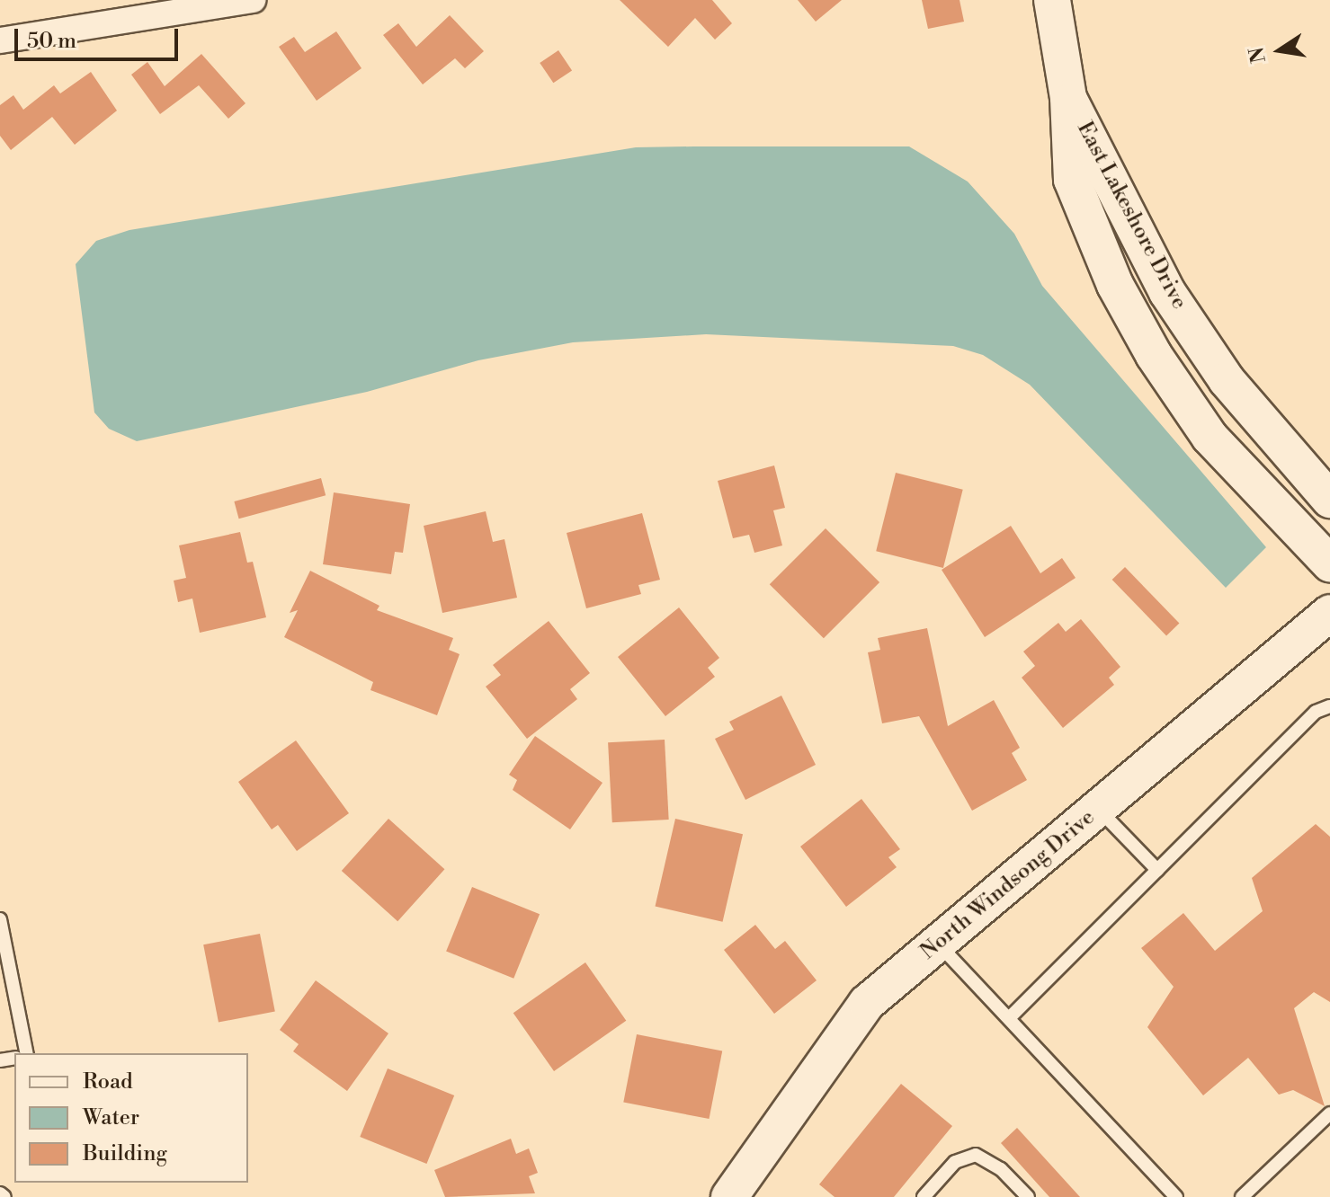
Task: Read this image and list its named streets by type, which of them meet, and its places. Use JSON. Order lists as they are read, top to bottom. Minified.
{"streets":{"main road":["East Lakeshore Drive","North Windsong Drive"]},"legend":["Road","Water","Building"],"scale_bar":"50 m","north":"left"}
